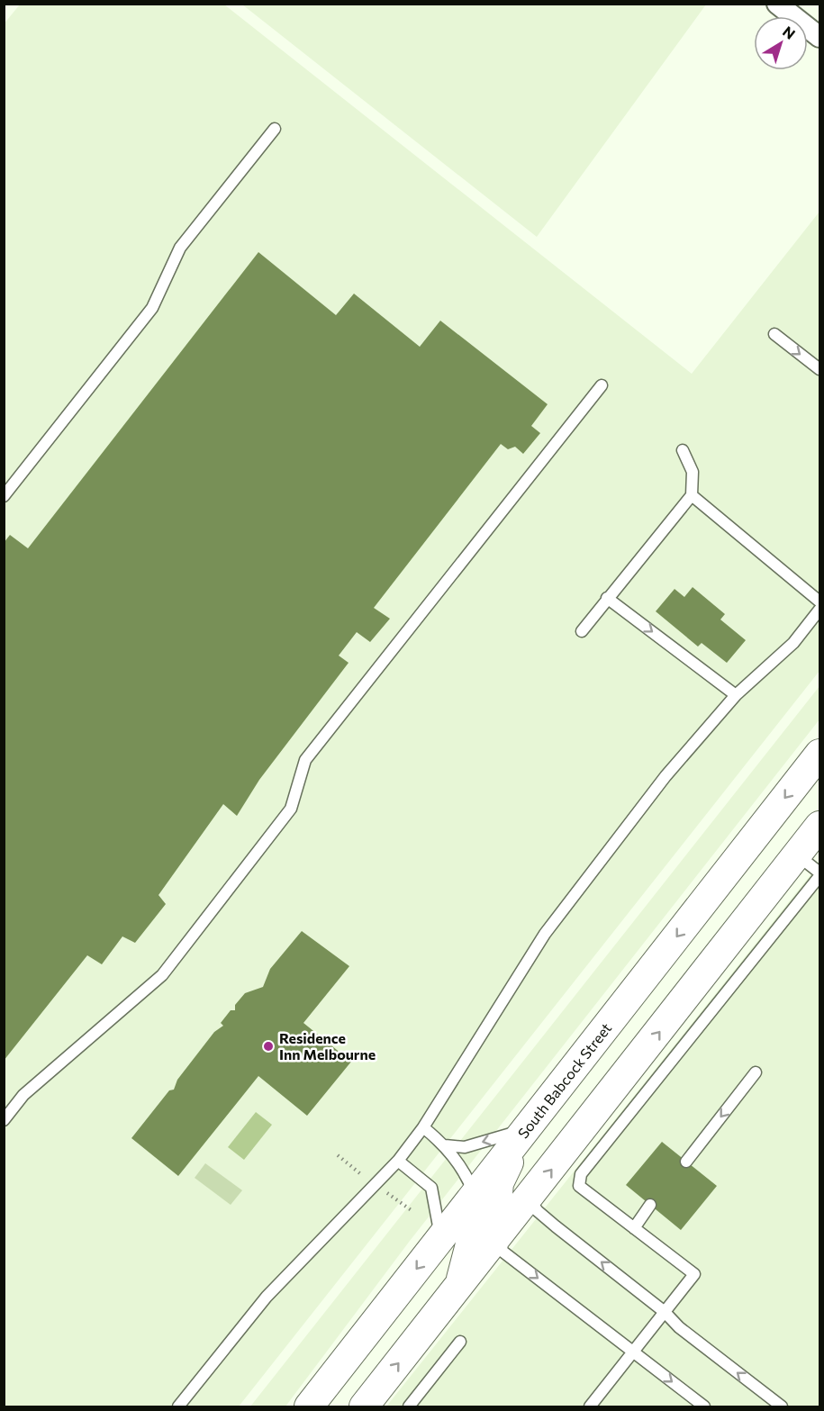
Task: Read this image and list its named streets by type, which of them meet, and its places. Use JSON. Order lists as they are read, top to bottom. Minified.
{"streets":{"main road":["South Babcock Street"]},"places":["Residence Inn Melbourne"],"north":"top right"}
